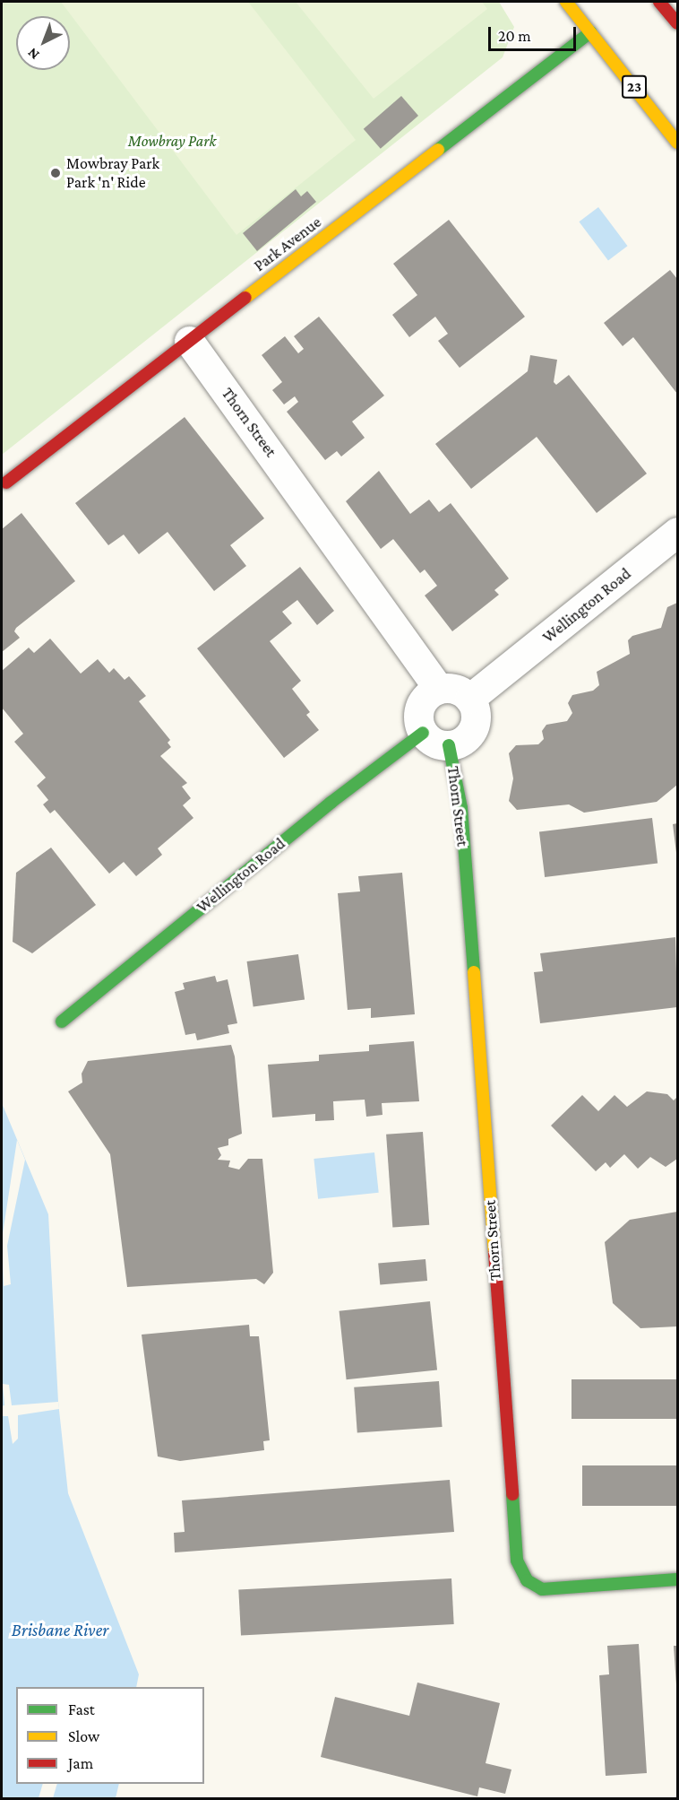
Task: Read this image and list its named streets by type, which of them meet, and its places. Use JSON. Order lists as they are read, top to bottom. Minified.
{"streets":{"street":["23","Park Avenue","Thorn Street","Wellington Road"]},"crossings":[["23","Park Avenue"],["Park Avenue","Thorn Street"],["Thorn Street","Wellington Road"]],"water":["Brisbane River"],"parks":["Mowbray Park"],"places":["Mowbray Park Park 'n' Ride"],"legend":["Fast","Slow","Jam"],"scale_bar":"20 m","north":"bottom left"}
